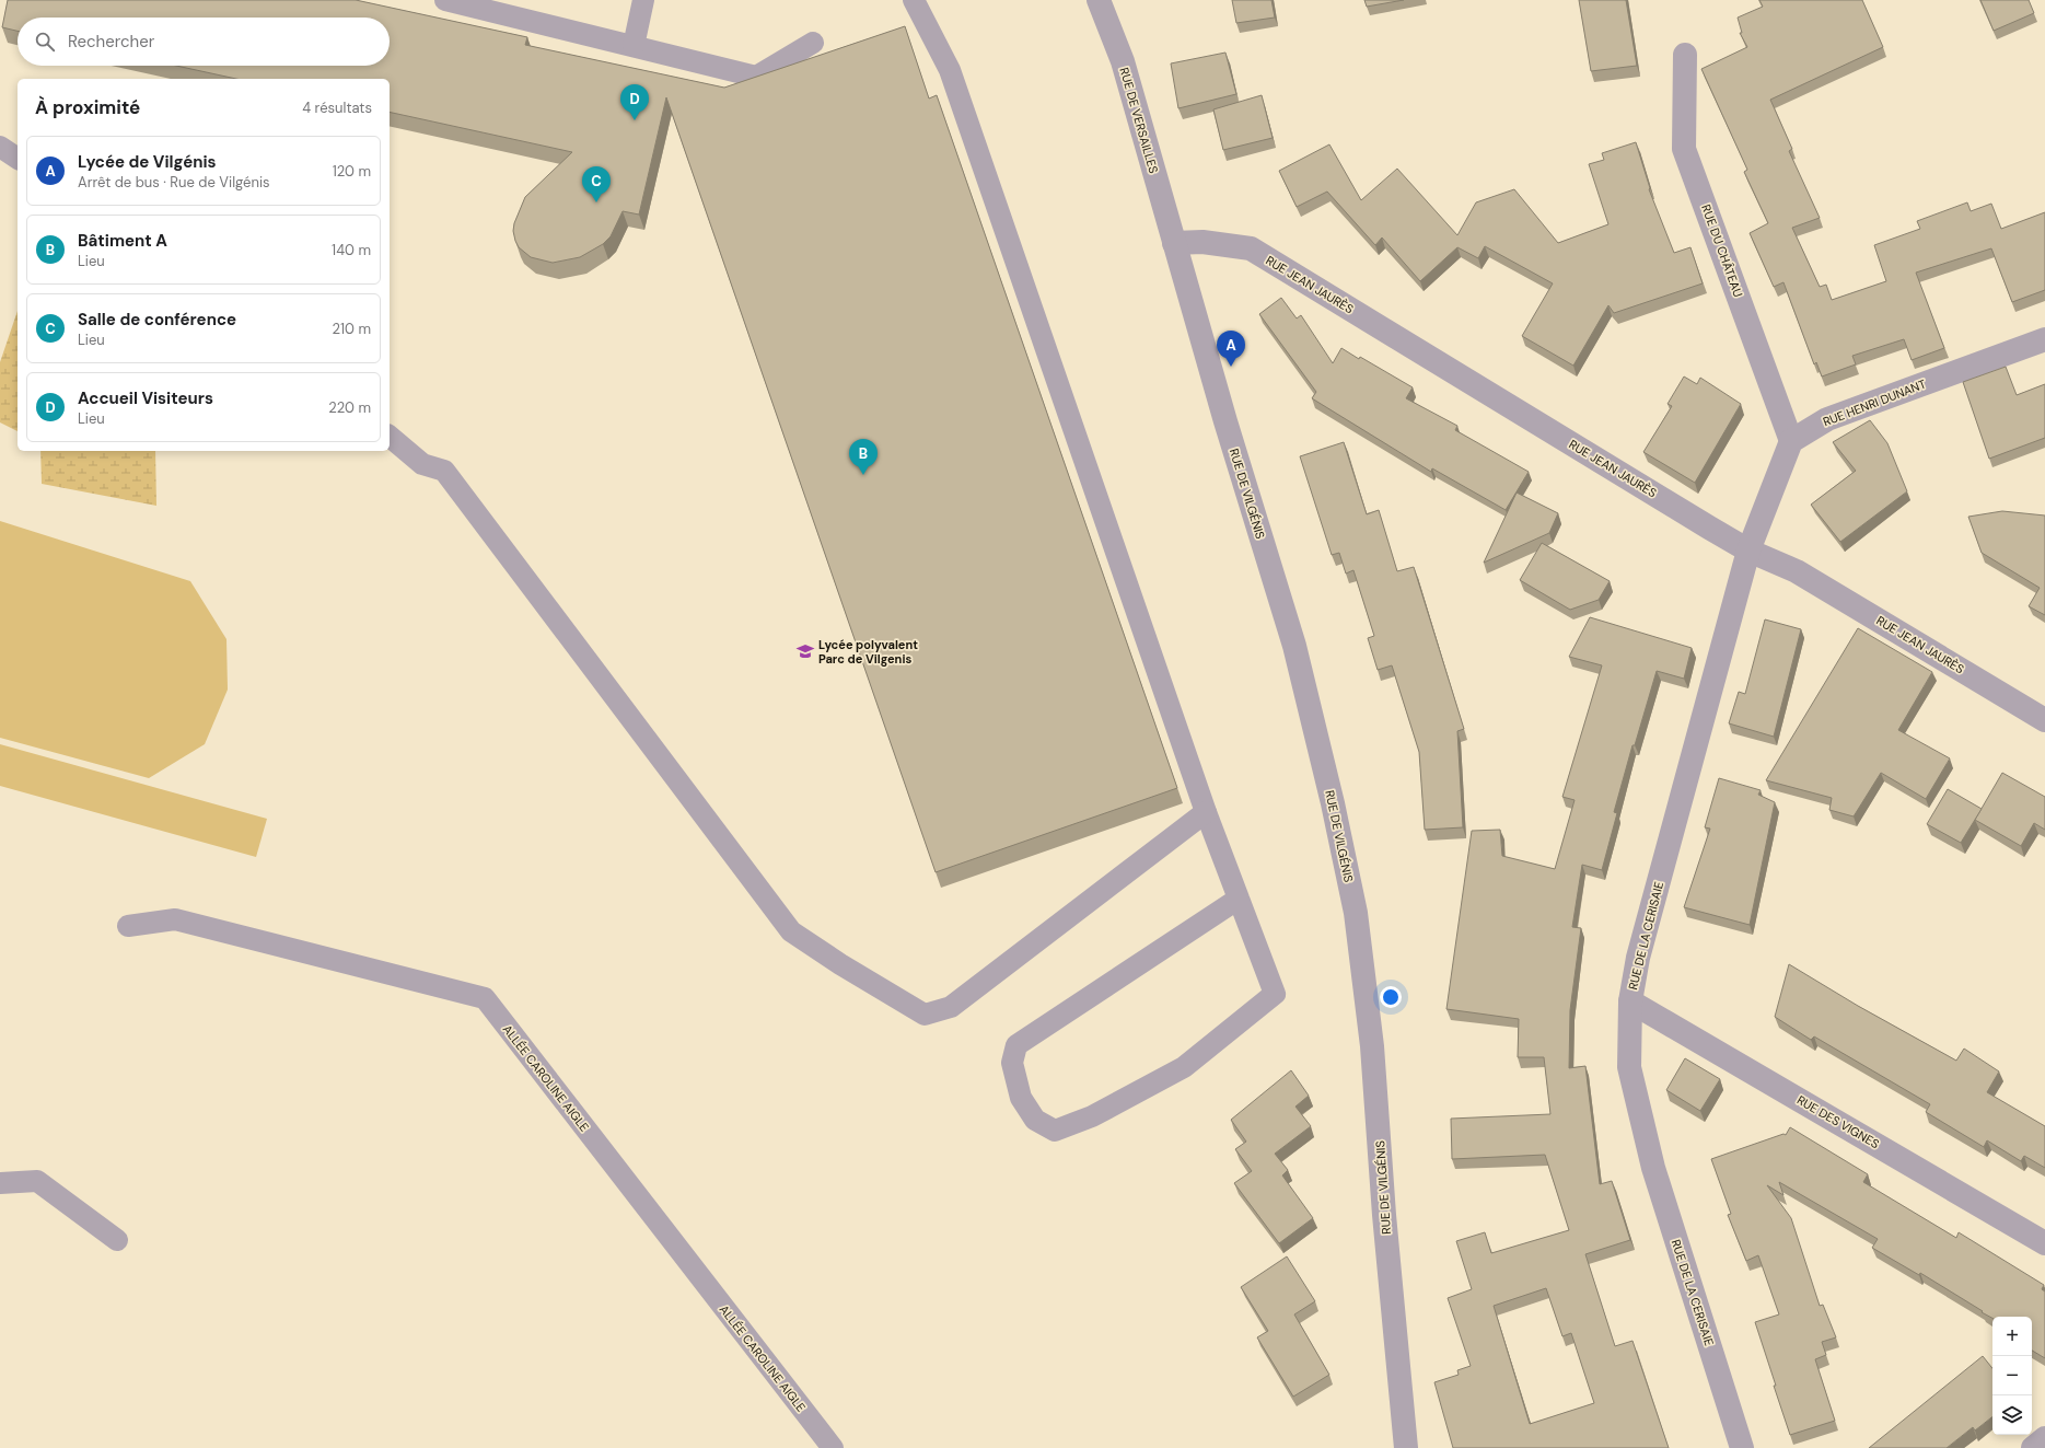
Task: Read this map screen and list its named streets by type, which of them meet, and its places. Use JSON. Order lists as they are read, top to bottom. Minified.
{"streets":{"street":["RUE DE VERSAILLES","RUE DU CHÂTEAU","RUE JEAN JAURÈS","RUE HENRI DUNANT","RUE DE VILGÉNIS","RUE DE LA CERISAIE","RUE DES VIGNES"],"lane":["ALLÉE CAROLINE AIGLE"]},"crossings":[["RUE DE VERSAILLES","RUE JEAN JAURÈS"],["RUE DE VERSAILLES","RUE DE VILGÉNIS"],["RUE DU CHÂTEAU","RUE HENRI DUNANT"],["RUE JEAN JAURÈS","RUE DE VILGÉNIS"],["RUE JEAN JAURÈS","RUE DE LA CERISAIE"],["RUE DE LA CERISAIE","RUE DES VIGNES"]],"places":{"school or university":["Lycée polyvalent Parc de Vilgenis"]},"page":{"search":"Rechercher","heading":["À proximité","4 résultats"],"pins":["D","C","A","B"],"list":[{"mark":"A","name":"Lycée de Vilgénis","note":"Arrêt de bus · Rue de Vilgénis","value":"120 m"},{"mark":"B","name":"Bâtiment A","note":"Lieu","value":"140 m"},{"mark":"C","name":"Salle de conférence","note":"Lieu","value":"210 m"},{"mark":"D","name":"Accueil Visiteurs","note":"Lieu","value":"220 m"}],"map_buttons":["+","−"]}}
